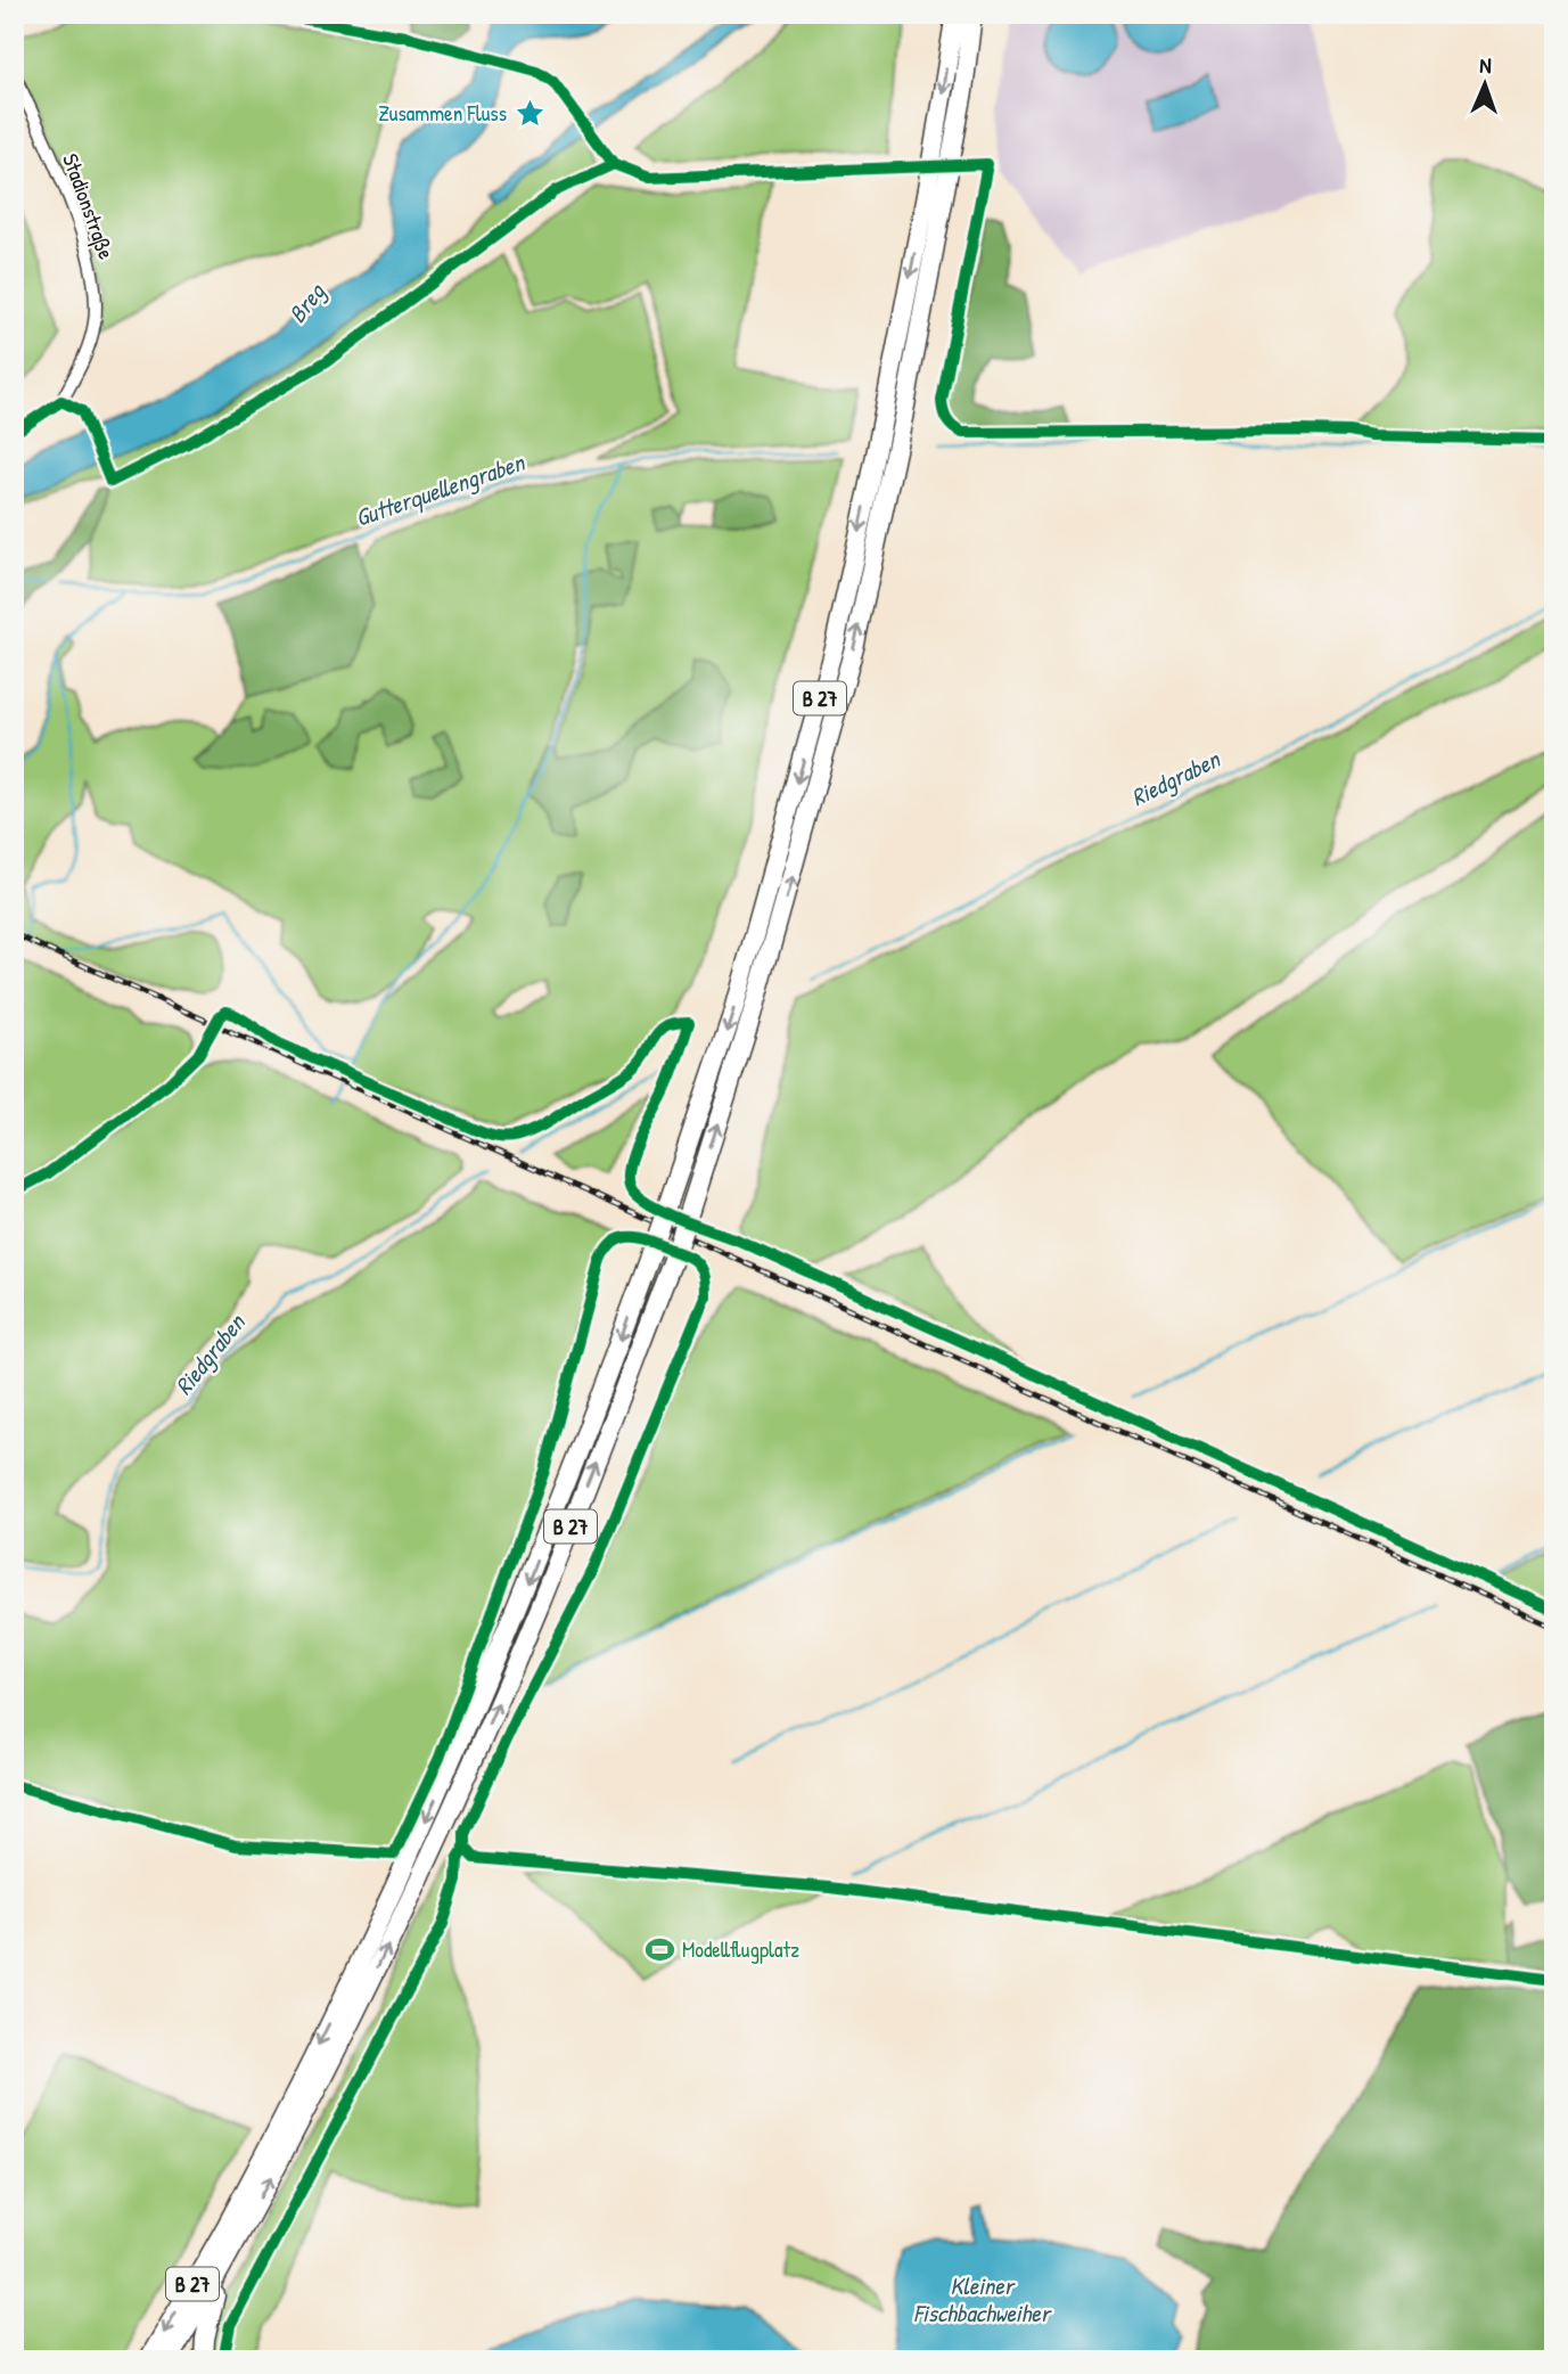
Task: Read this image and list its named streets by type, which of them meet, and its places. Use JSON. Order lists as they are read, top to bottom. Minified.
{"streets":{"highway":["B 27"],"street":["Stadionstraße"]},"water":["Breg","Gutterquellengraben","Riedgraben","Kleiner Fischbachweiher"],"places":{"place":["Zusammen Fluss"],"sports":["Modellflugplatz"]},"north":"top"}
